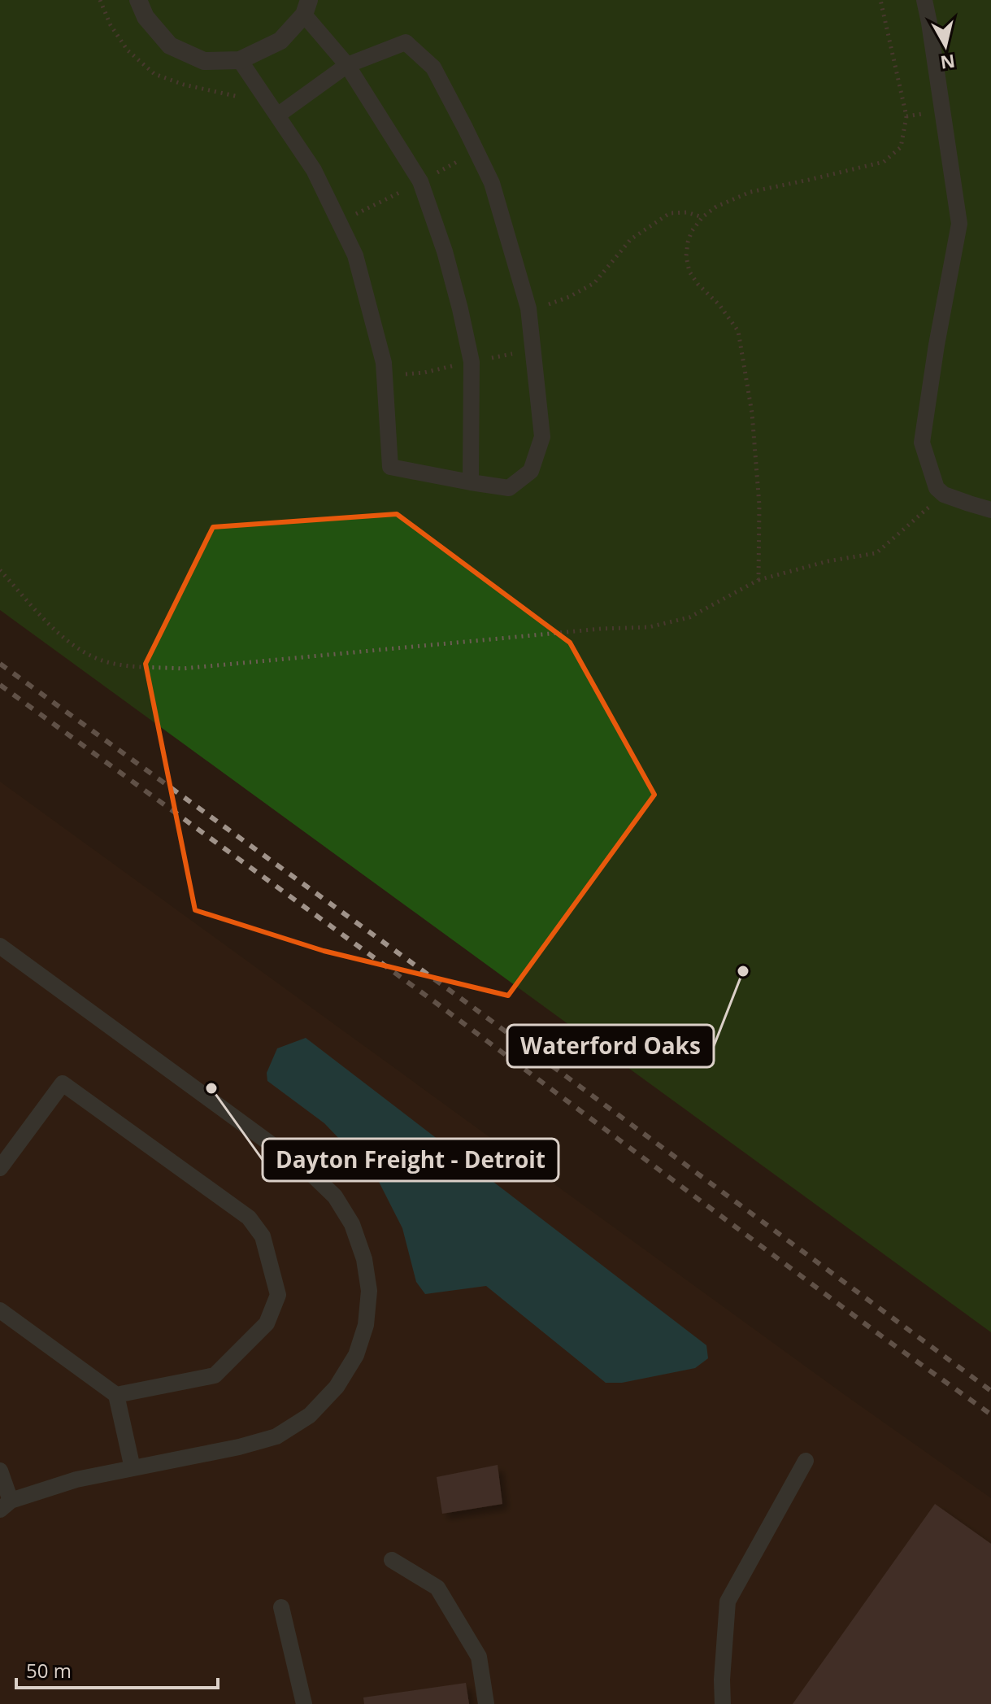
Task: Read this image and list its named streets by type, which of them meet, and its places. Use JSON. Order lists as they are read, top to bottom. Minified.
{"places":["Waterford Oaks","Dayton Freight - Detroit"],"scale_bar":"50 m","north":"bottom"}
